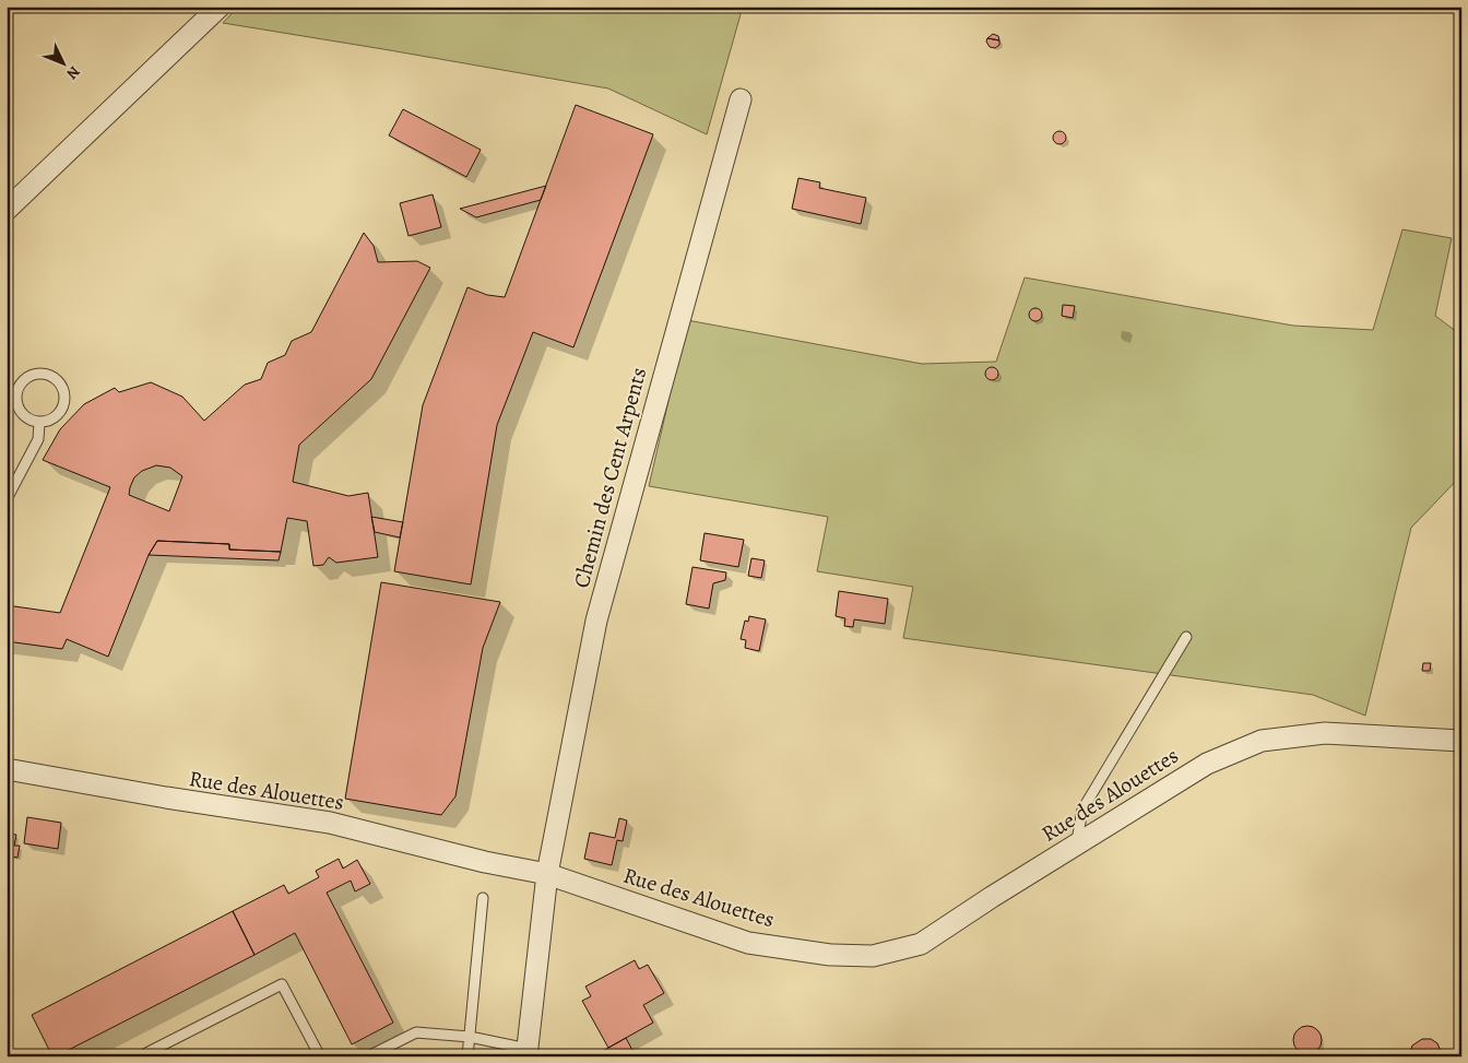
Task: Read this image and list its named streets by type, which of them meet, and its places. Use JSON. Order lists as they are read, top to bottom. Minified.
{"streets":{"street":["Chemin des Cent Arpents","Rue des Alouettes"]},"crossings":[["Chemin des Cent Arpents","Rue des Alouettes"]],"north":"bottom right"}
